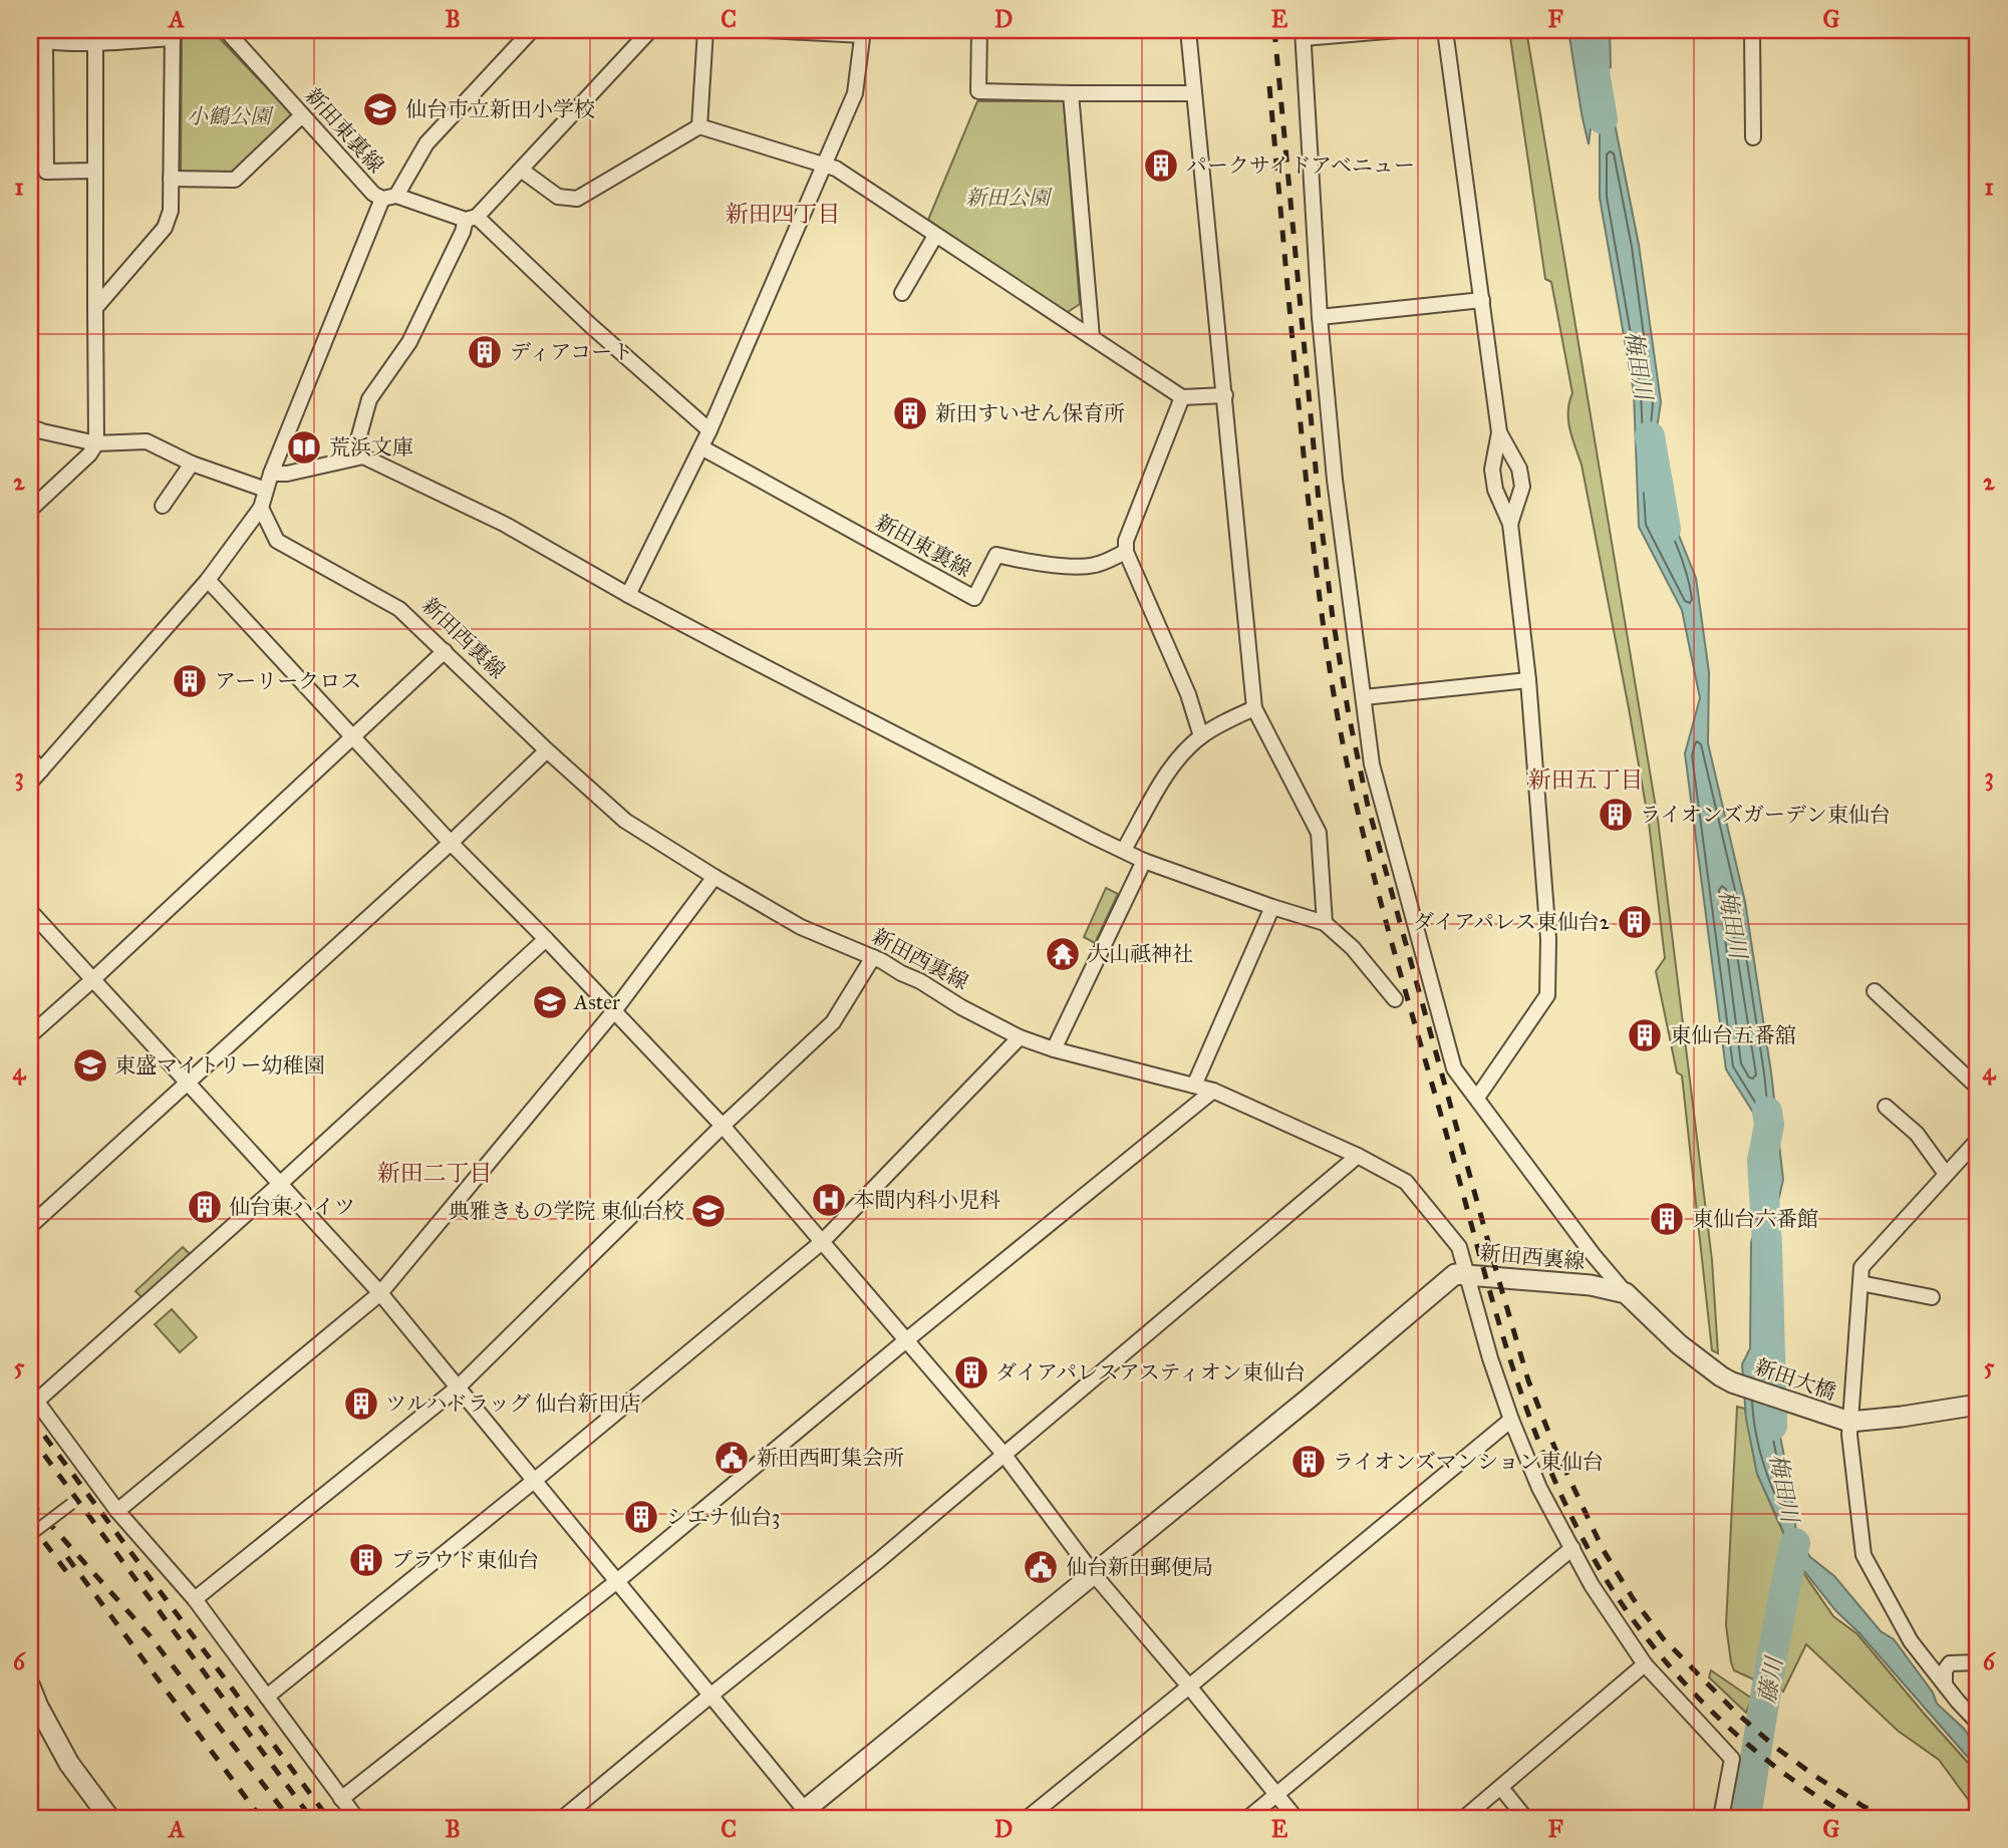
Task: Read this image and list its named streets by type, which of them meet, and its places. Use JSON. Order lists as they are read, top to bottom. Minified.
{"streets":{"street":["新田東裏線","新田西裏線","新田大橋"]},"crossings":[["新田西裏線","新田大橋"]],"districts":["新田四丁目","新田五丁目","新田二丁目"],"water":["梅田川","藤川"],"parks":["小鶴公園","新田公園"],"places":{"school or university":["仙台市立新田小学校","Aster","東盛マイトリー幼稚園","典雅きもの学院 東仙台校"],"building":["パークサイドアベニュー","ディアコート","新田すいせん保育所","アーリークロス","ライオンズガーデン東仙台","ダイアパレス東仙台2","東仙台五番舘","仙台東ハイツ","東仙台六番館","ダイアパレスアスティオン東仙台","ツルハドラッグ 仙台新田店","ライオンズマンション東仙台","シエナ仙台3","プラウド東仙台"],"library":["荒浜文庫"],"temple":["大山祗神社"],"hospital":["本間内科小児科"],"public building":["新田西町集会所","仙台新田郵便局"]},"grid":{"columns":["A","B","C","D","E","F","G"],"rows":["1","2","3","4","5","6"]}}
